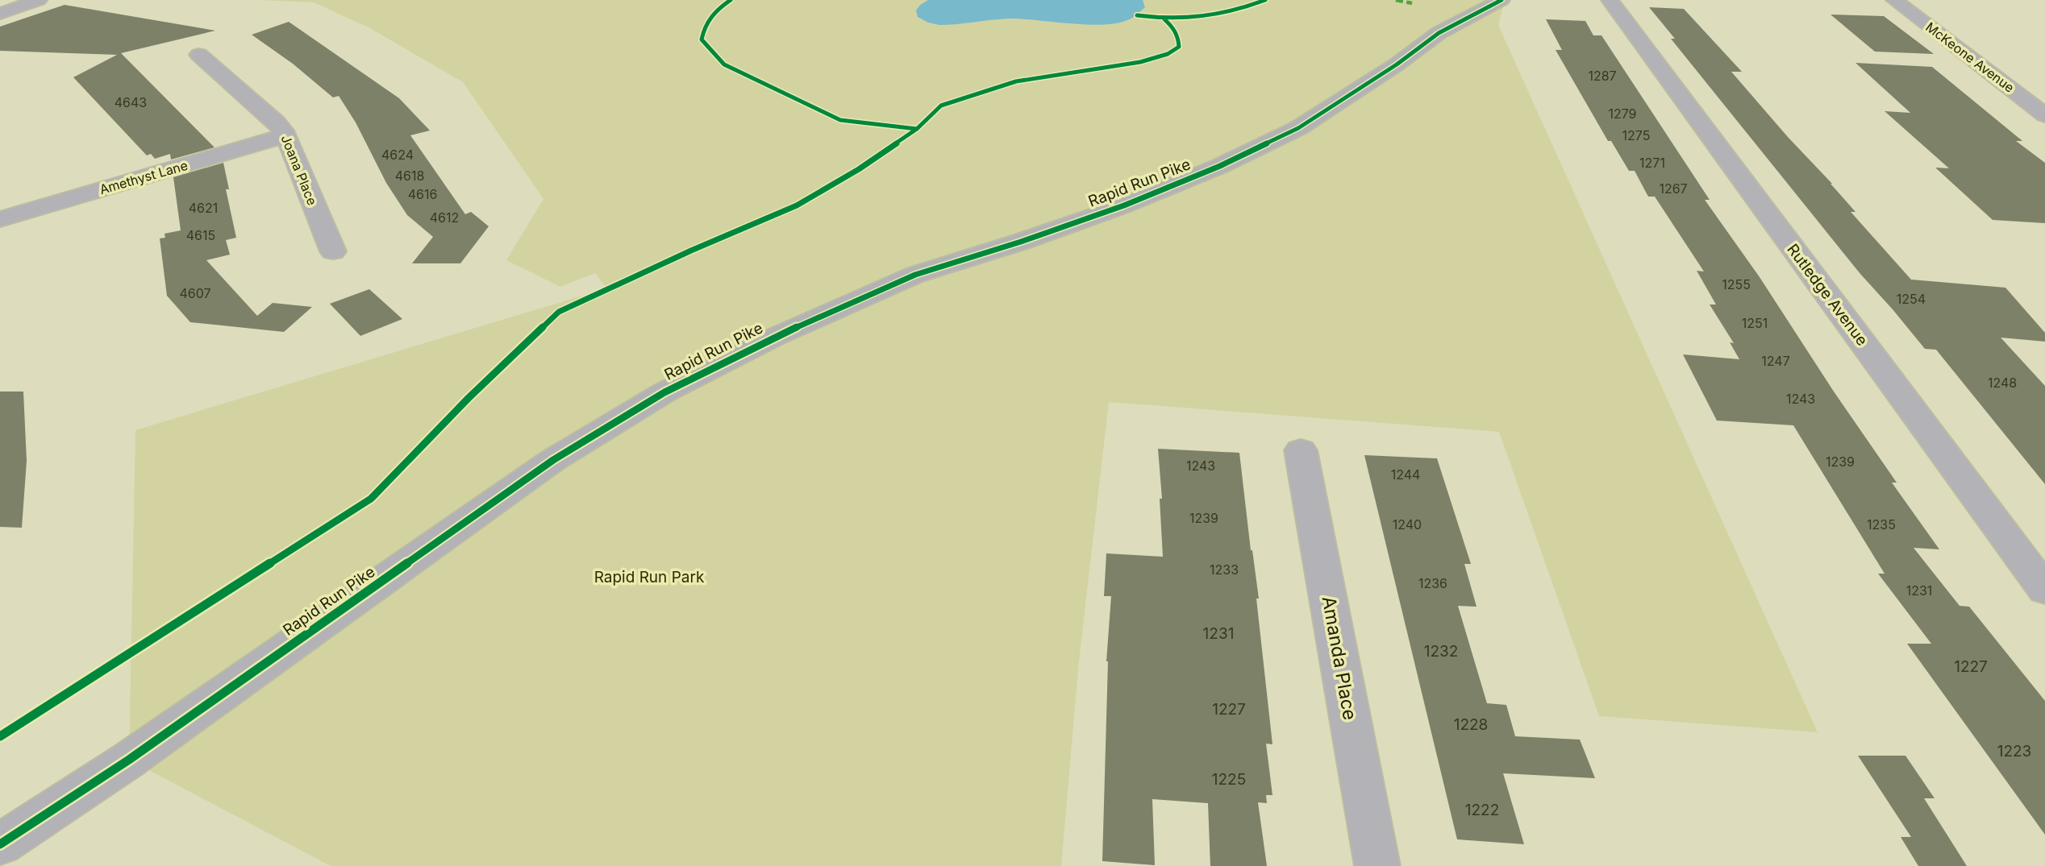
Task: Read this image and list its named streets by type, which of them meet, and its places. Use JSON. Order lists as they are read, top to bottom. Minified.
{"streets":{"street":["McKeone Avenue","Joana Place","Amethyst Lane","Rapid Run Pike","Rutledge Avenue","Amanda Place"]},"crossings":[["Joana Place","Amethyst Lane"]],"parks":["Rapid Run Park"],"house_numbers":["1287","4643","1279","1275","4624","1271","4618","1267","4616","4621","4612","4615","1255","4607","1254","1251","1247","1248","1243","1239","1243","1244","1239","1240","1235","1233","1236","1231","1231","1232","1227","1227","1228","1223","1225","1222"]}
